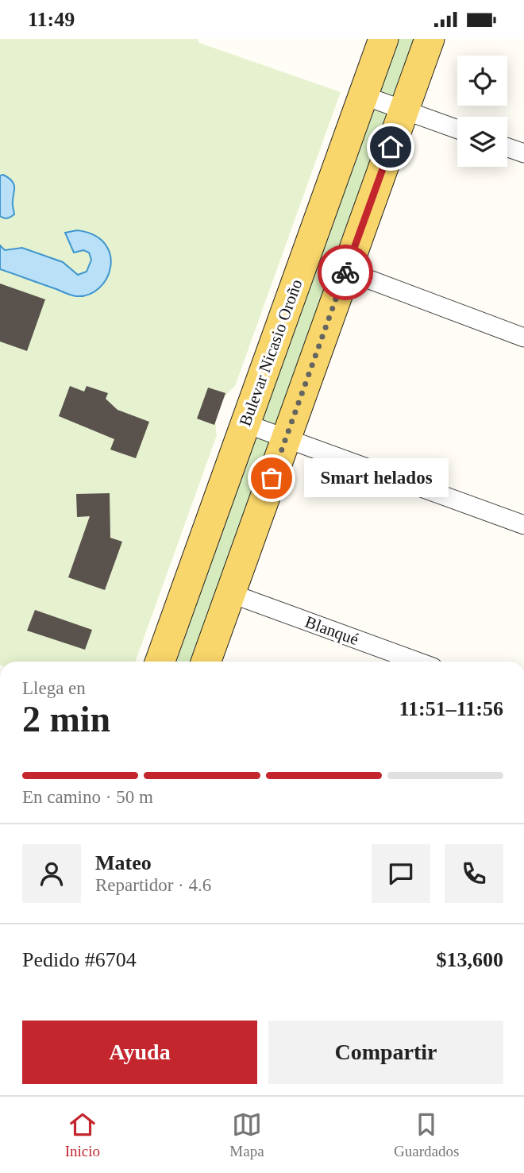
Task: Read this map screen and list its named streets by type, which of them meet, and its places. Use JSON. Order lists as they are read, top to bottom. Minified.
{"streets":{"main road":["Bulevar Nicasio Oroño"],"street":["Blanqué"]},"places":["Smart helados"],"page":{"status":"11:49","bubble":"Smart helados","heading":["2 min","Llega en","11:51–11:56"],"panel":["Mateo","Repartidor · 4.6","Pedido #6704","$13,600"],"bar":"En camino · 50 m","buttons":["Ayuda","Compartir"],"tabs":["Inicio","Mapa","Guardados"]}}
